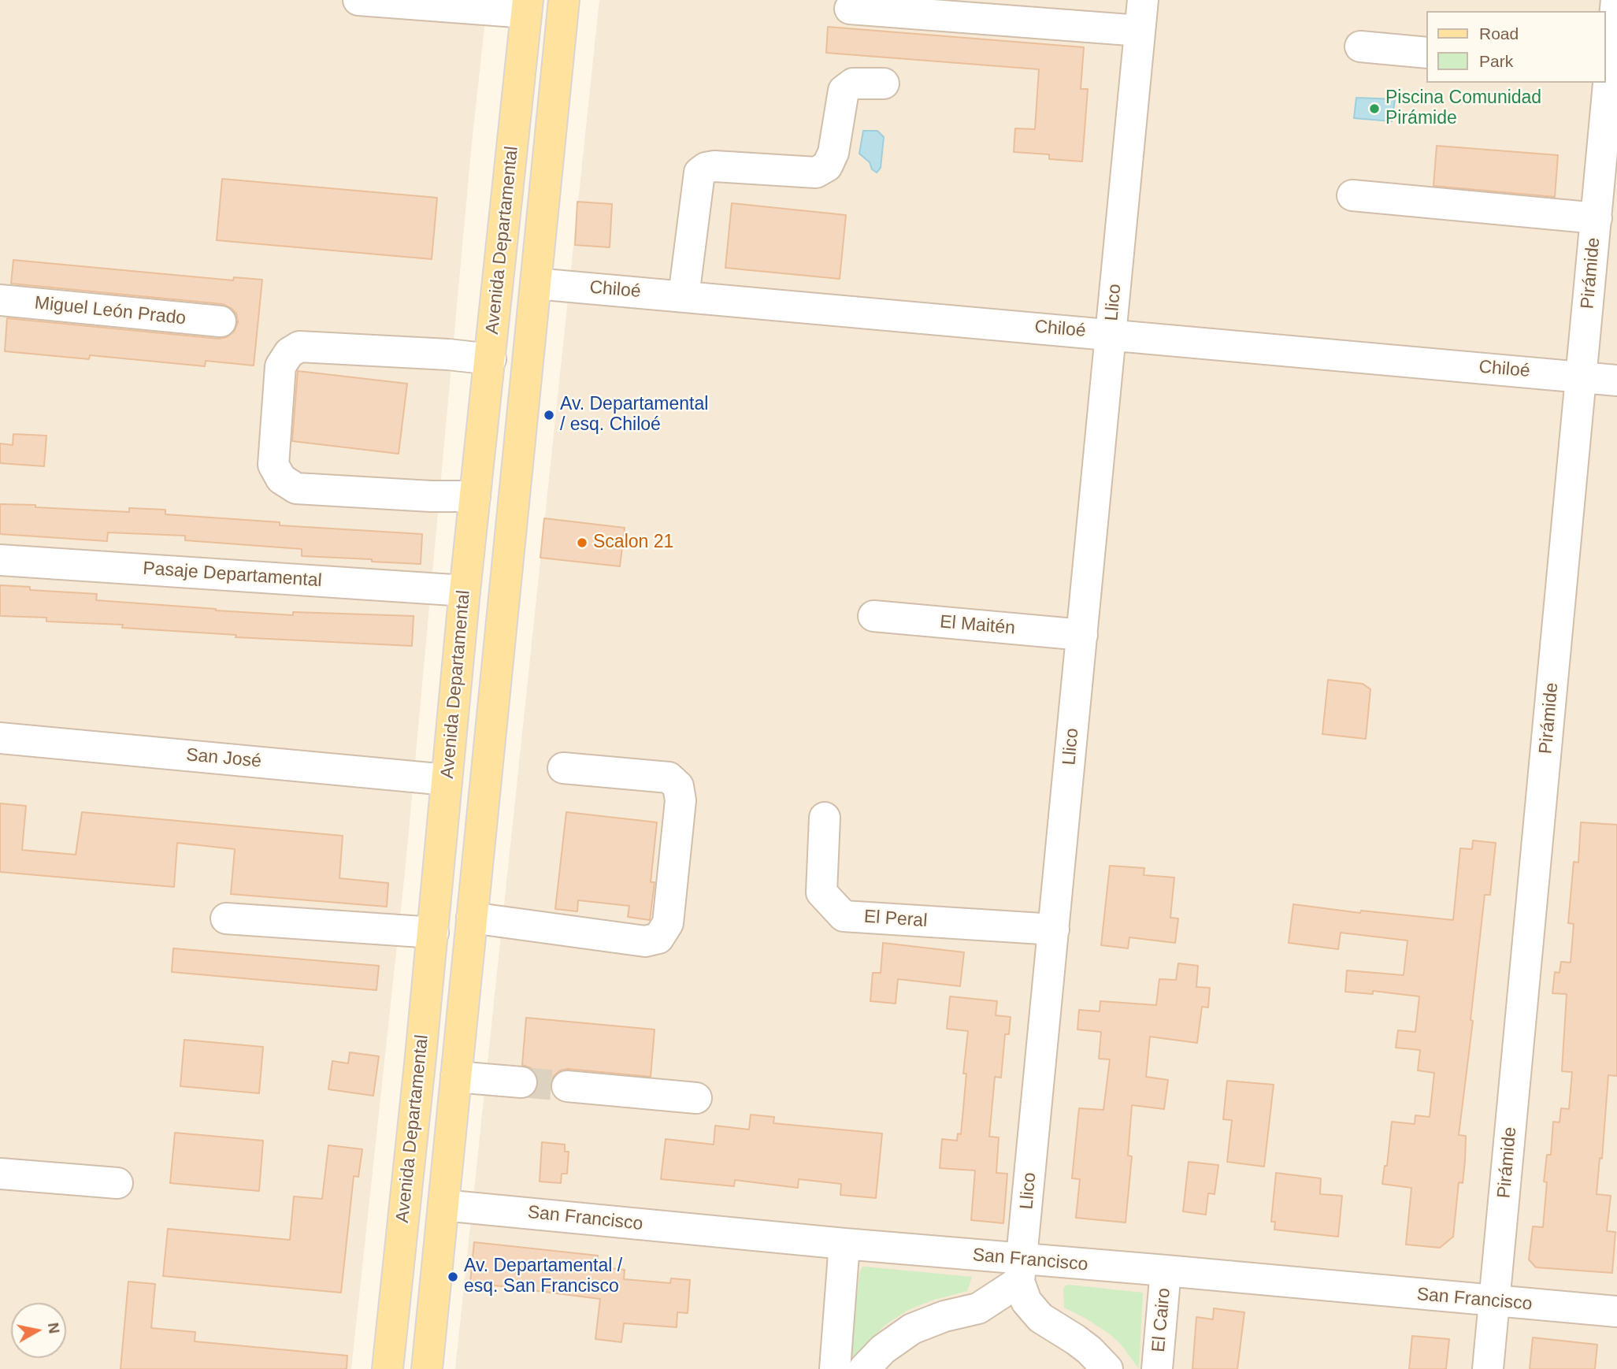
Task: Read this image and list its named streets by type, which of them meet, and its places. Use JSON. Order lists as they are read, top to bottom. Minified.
{"streets":{"main road":["Avenida Departamental"],"street":["Pirámide","Chiloé","Llico","Miguel León Prado","Pasaje Departamental","El Maitén","San José","El Peral","San Francisco","El Cairo"]},"crossings":[["Avenida Departamental","Chiloé"],["Avenida Departamental","Pasaje Departamental"],["Avenida Departamental","San José"],["Avenida Departamental","San Francisco"],["Pirámide","Chiloé"],["Pirámide","San Francisco"],["Chiloé","Llico"],["Llico","El Maitén"],["Llico","El Peral"],["Llico","San Francisco"],["San Francisco","El Cairo"]],"places":["Piscina Comunidad Pirámide","Av. Departamental / esq. Chiloé","Scalon 21","Av. Departamental / esq. San Francisco"],"legend":["Road","Park"],"north":"right"}
